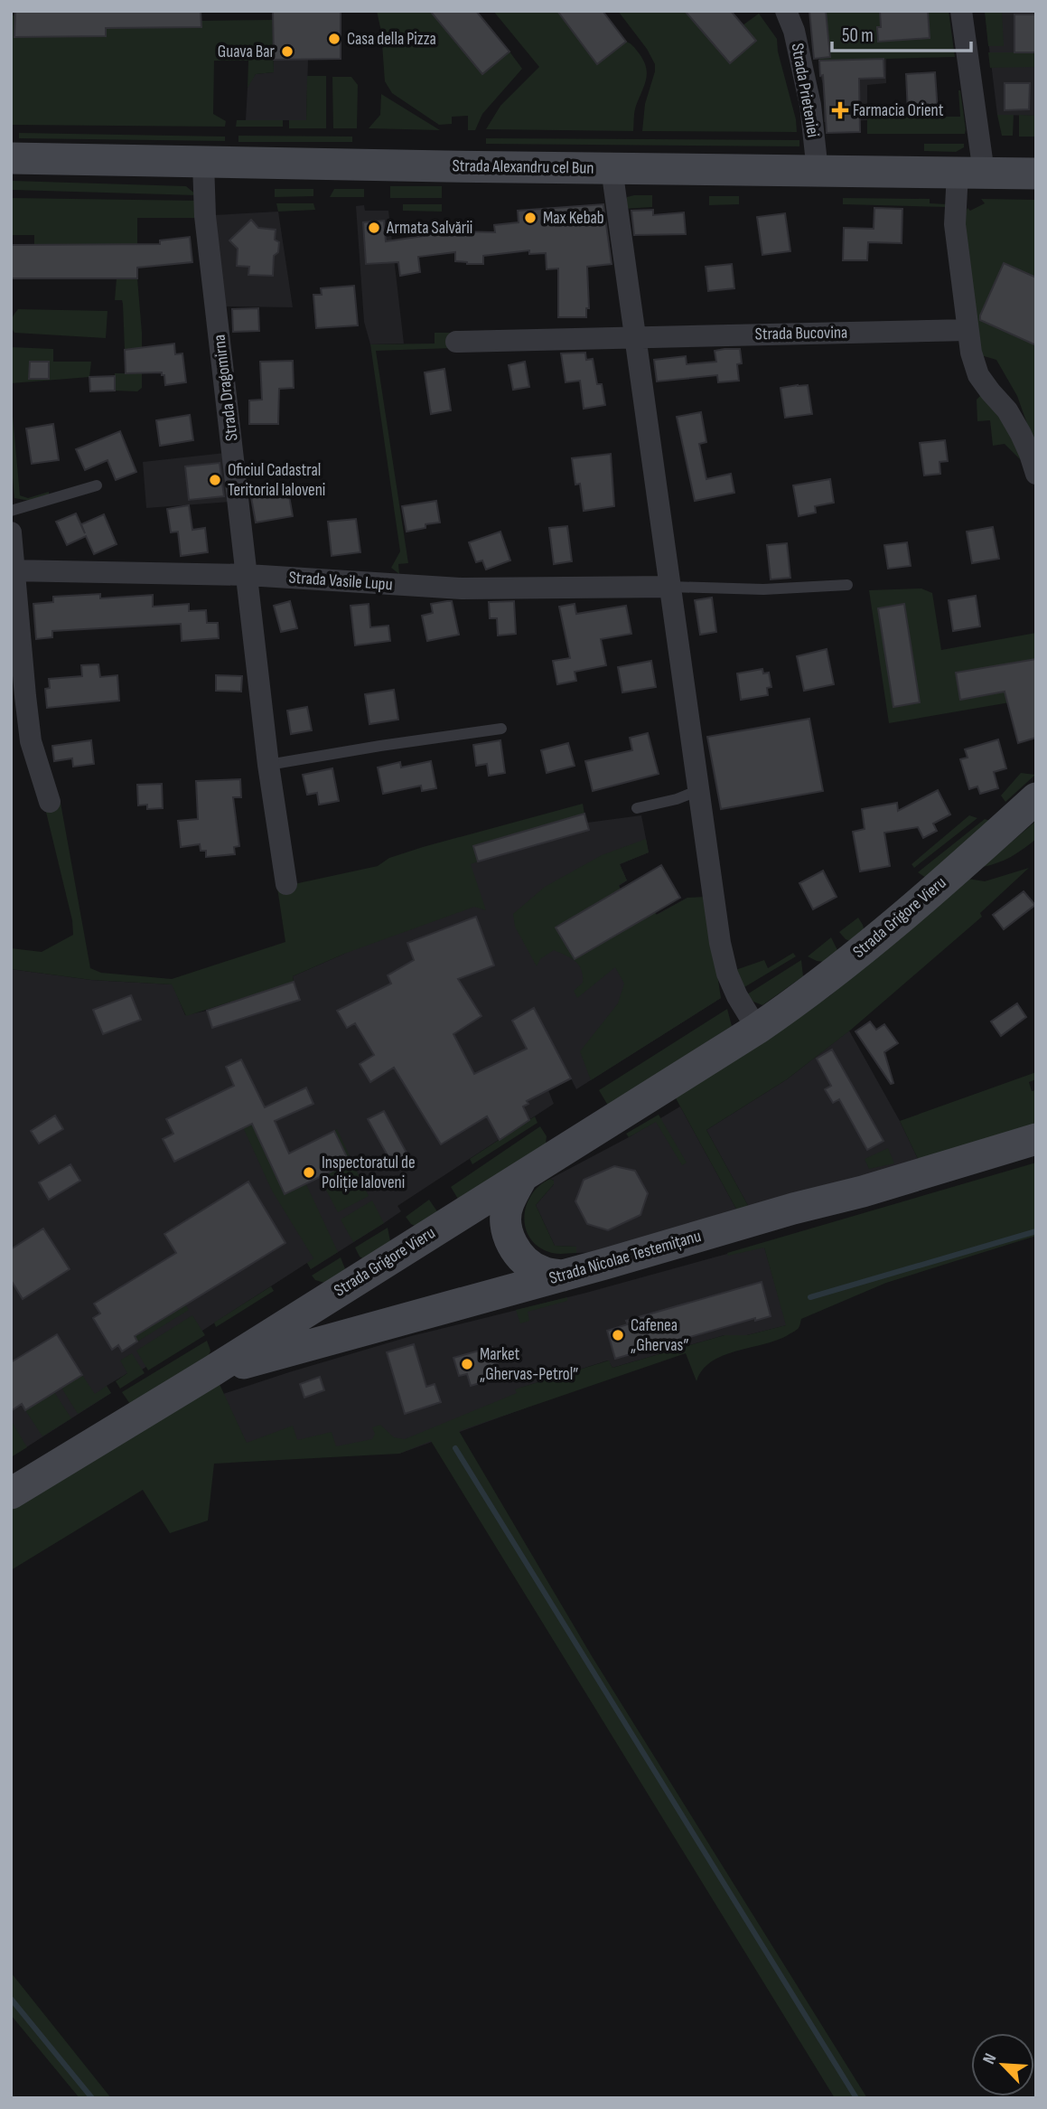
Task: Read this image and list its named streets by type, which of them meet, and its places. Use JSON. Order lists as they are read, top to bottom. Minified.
{"streets":{"main road":["Strada Alexandru cel Bun","Strada Grigore Vieru","Strada Nicolae Testemițanu"],"street":["Strada Prieteniei","Strada Bucovina","Strada Dragomirna","Strada Vasile Lupu"]},"crossings":[["Strada Prieteniei","Strada Alexandru cel Bun"],["Strada Alexandru cel Bun","Strada Dragomirna"],["Strada Dragomirna","Strada Vasile Lupu"],["Strada Grigore Vieru","Strada Nicolae Testemițanu"]],"places":{"other":["Casa della Pizza","Guava Bar","Max Kebab","Armata Salvării","Oficiul Cadastral Teritorial Ialoveni","Inspectoratul de Poliție Ialoveni","Cafenea „Ghervas”","Market „Ghervas-Petrol”"],"health":["Farmacia Orient"]},"scale_bar":"50 m","north":"top left"}
